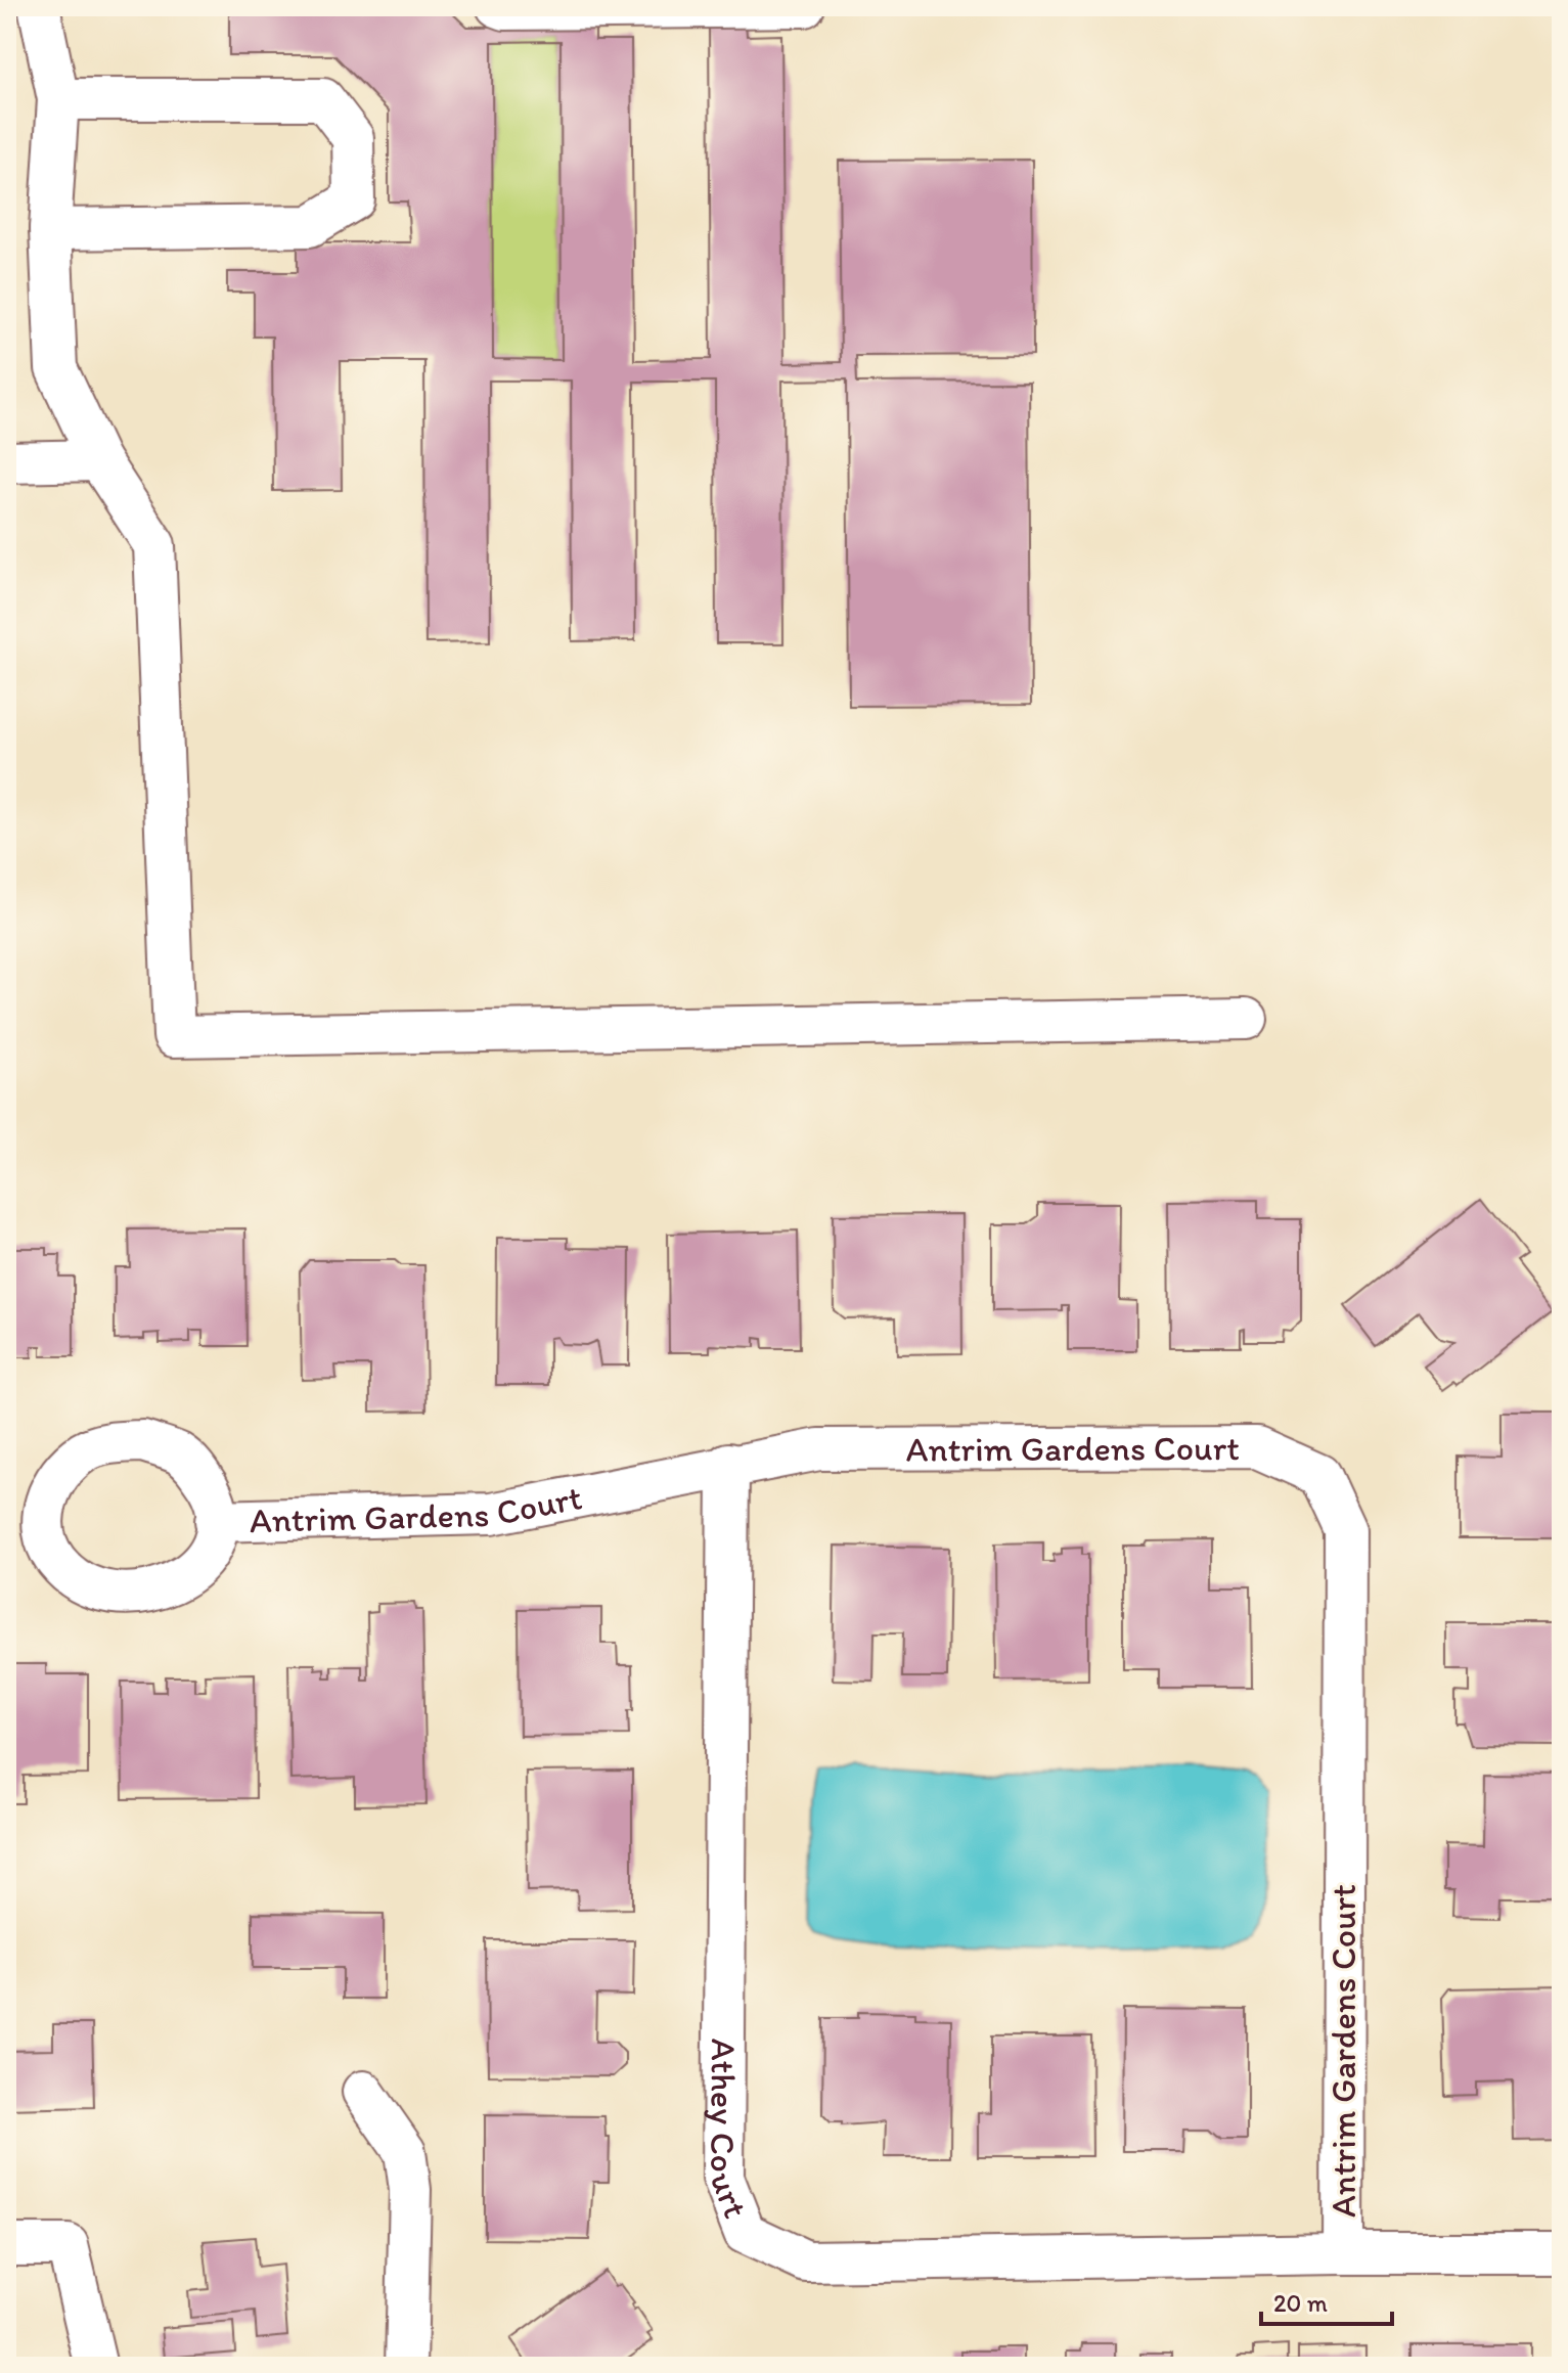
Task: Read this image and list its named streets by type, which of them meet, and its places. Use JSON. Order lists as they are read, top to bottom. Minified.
{"streets":{"street":["Antrim Gardens Court","Athey Court"]},"crossings":[["Antrim Gardens Court","Athey Court"]],"scale_bar":"20 m"}
